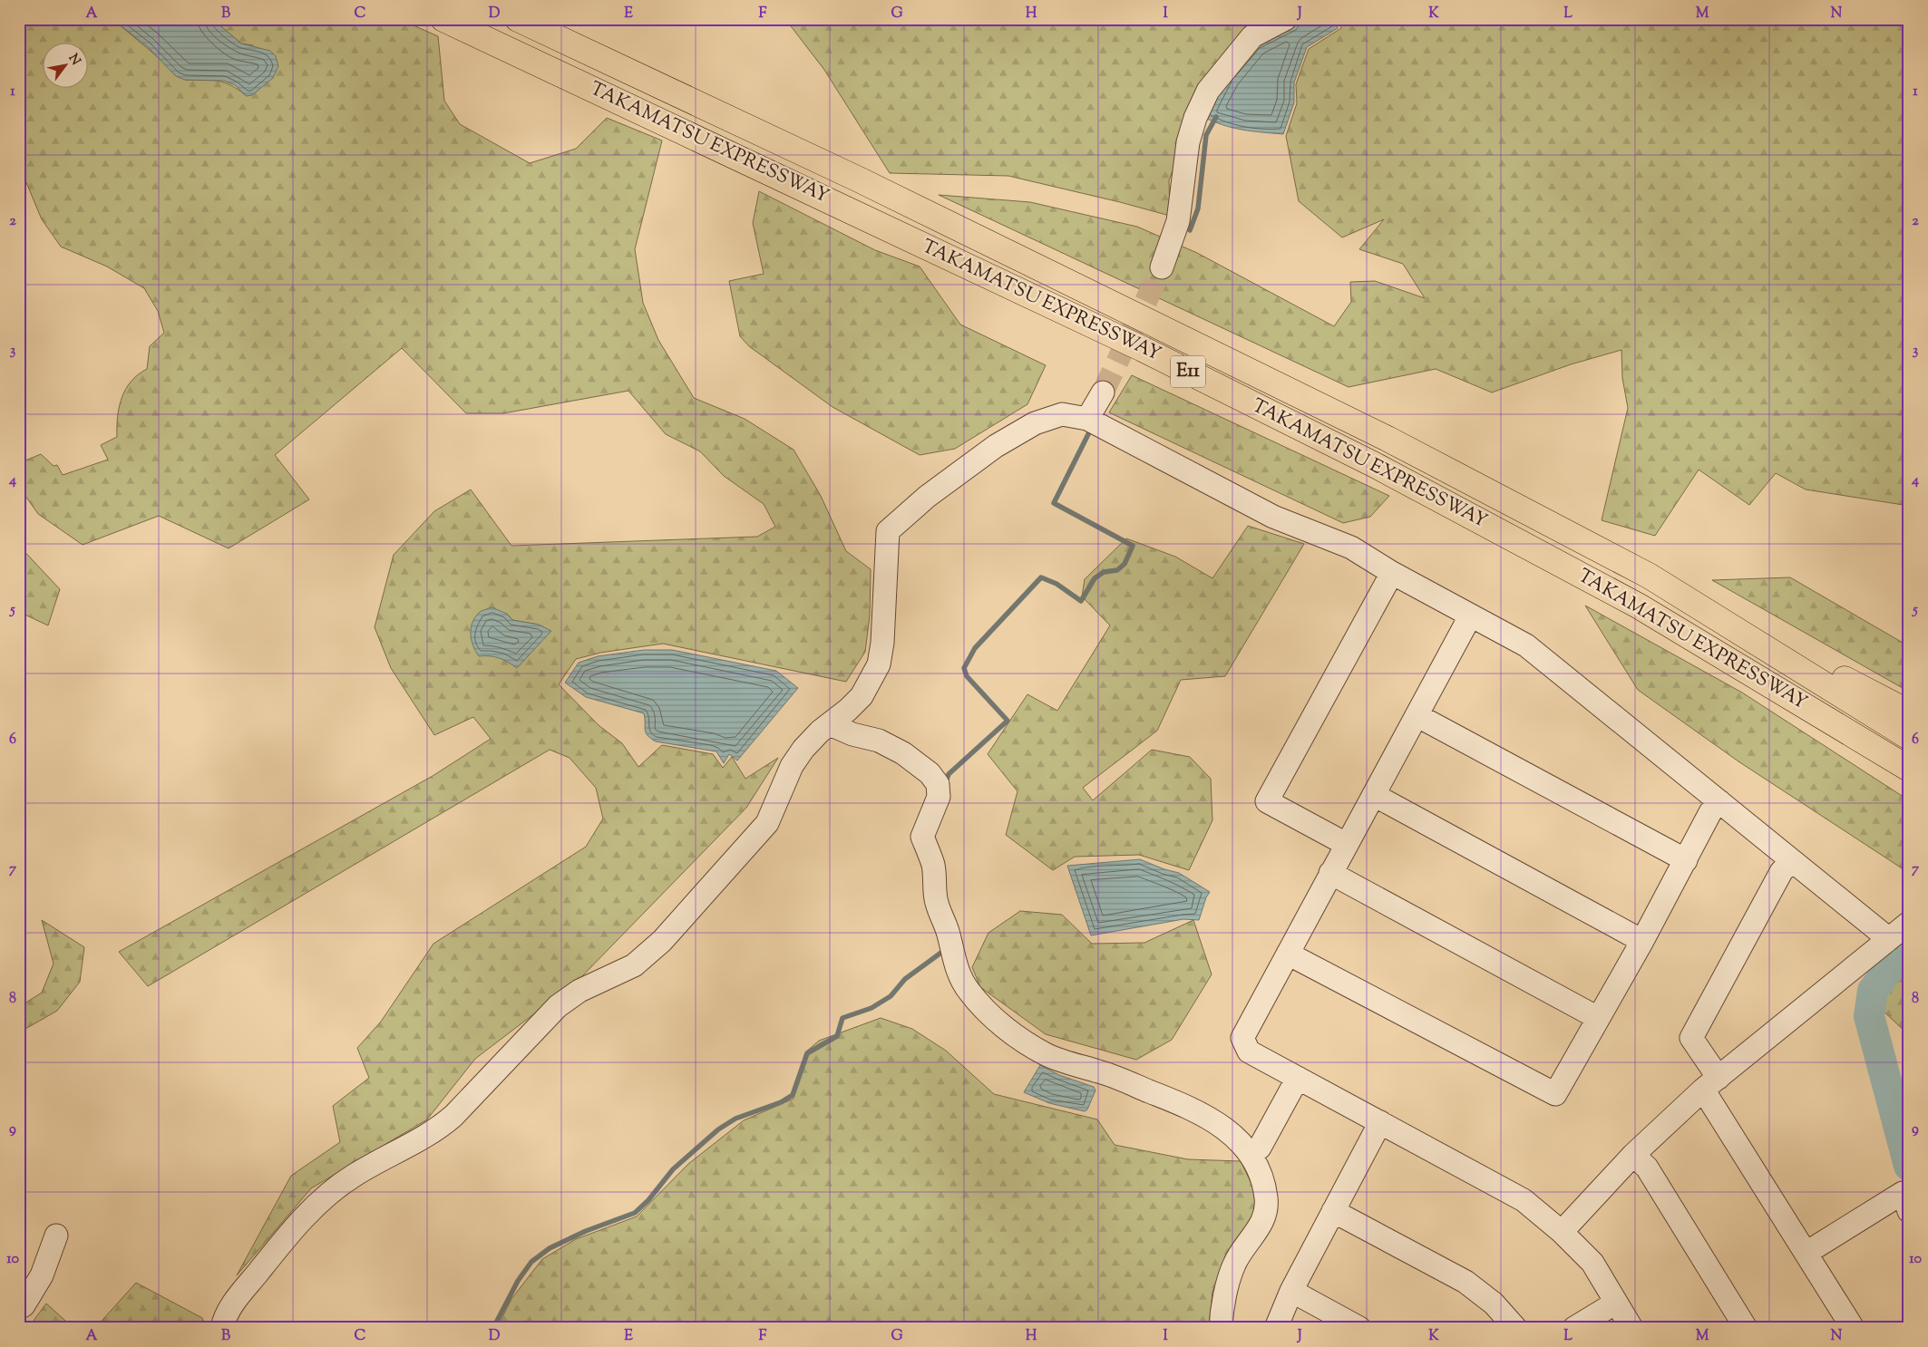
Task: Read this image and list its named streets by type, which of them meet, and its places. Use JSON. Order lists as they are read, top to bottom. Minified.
{"streets":{"highway":["TAKAMATSU EXPRESSWAY","E11"]},"north":"top right","grid":{"columns":["A","B","C","D","E","F","G","H","I","J","K","L","M","N"],"rows":["1","2","3","4","5","6","7","8","9","10"]}}
